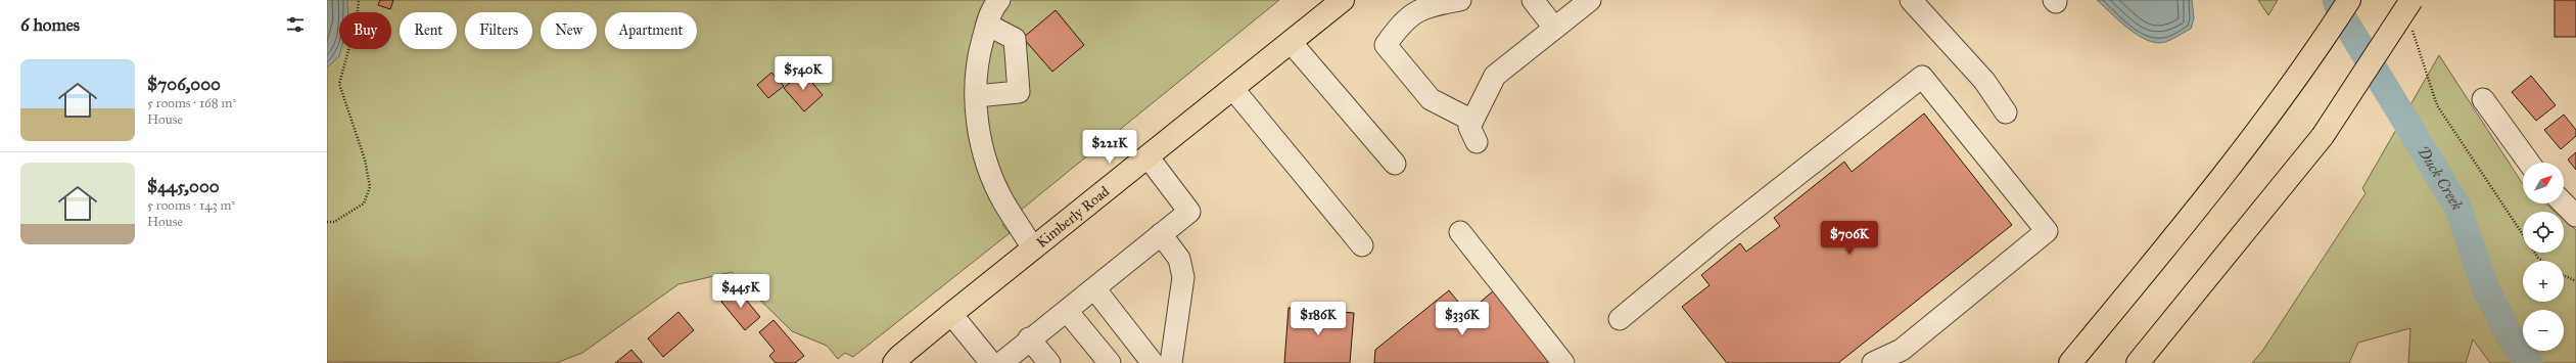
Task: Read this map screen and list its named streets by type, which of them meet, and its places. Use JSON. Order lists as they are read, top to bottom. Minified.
{"streets":{"main road":["Kimberly Road"]},"water":["Duck Creek"],"north":"top right","page":{"heading":"6 homes","chip":["Buy","Rent","Filters","New","Apartment"],"list":[{"name":"$706,000","note":"5 rooms · 168 m² · House"},{"name":"$445,000","note":"5 rooms · 143 m² · House"}],"price":["$540K","$221K","$706K","$445K","$186K","$336K"],"map_buttons":["+","−"]}}
